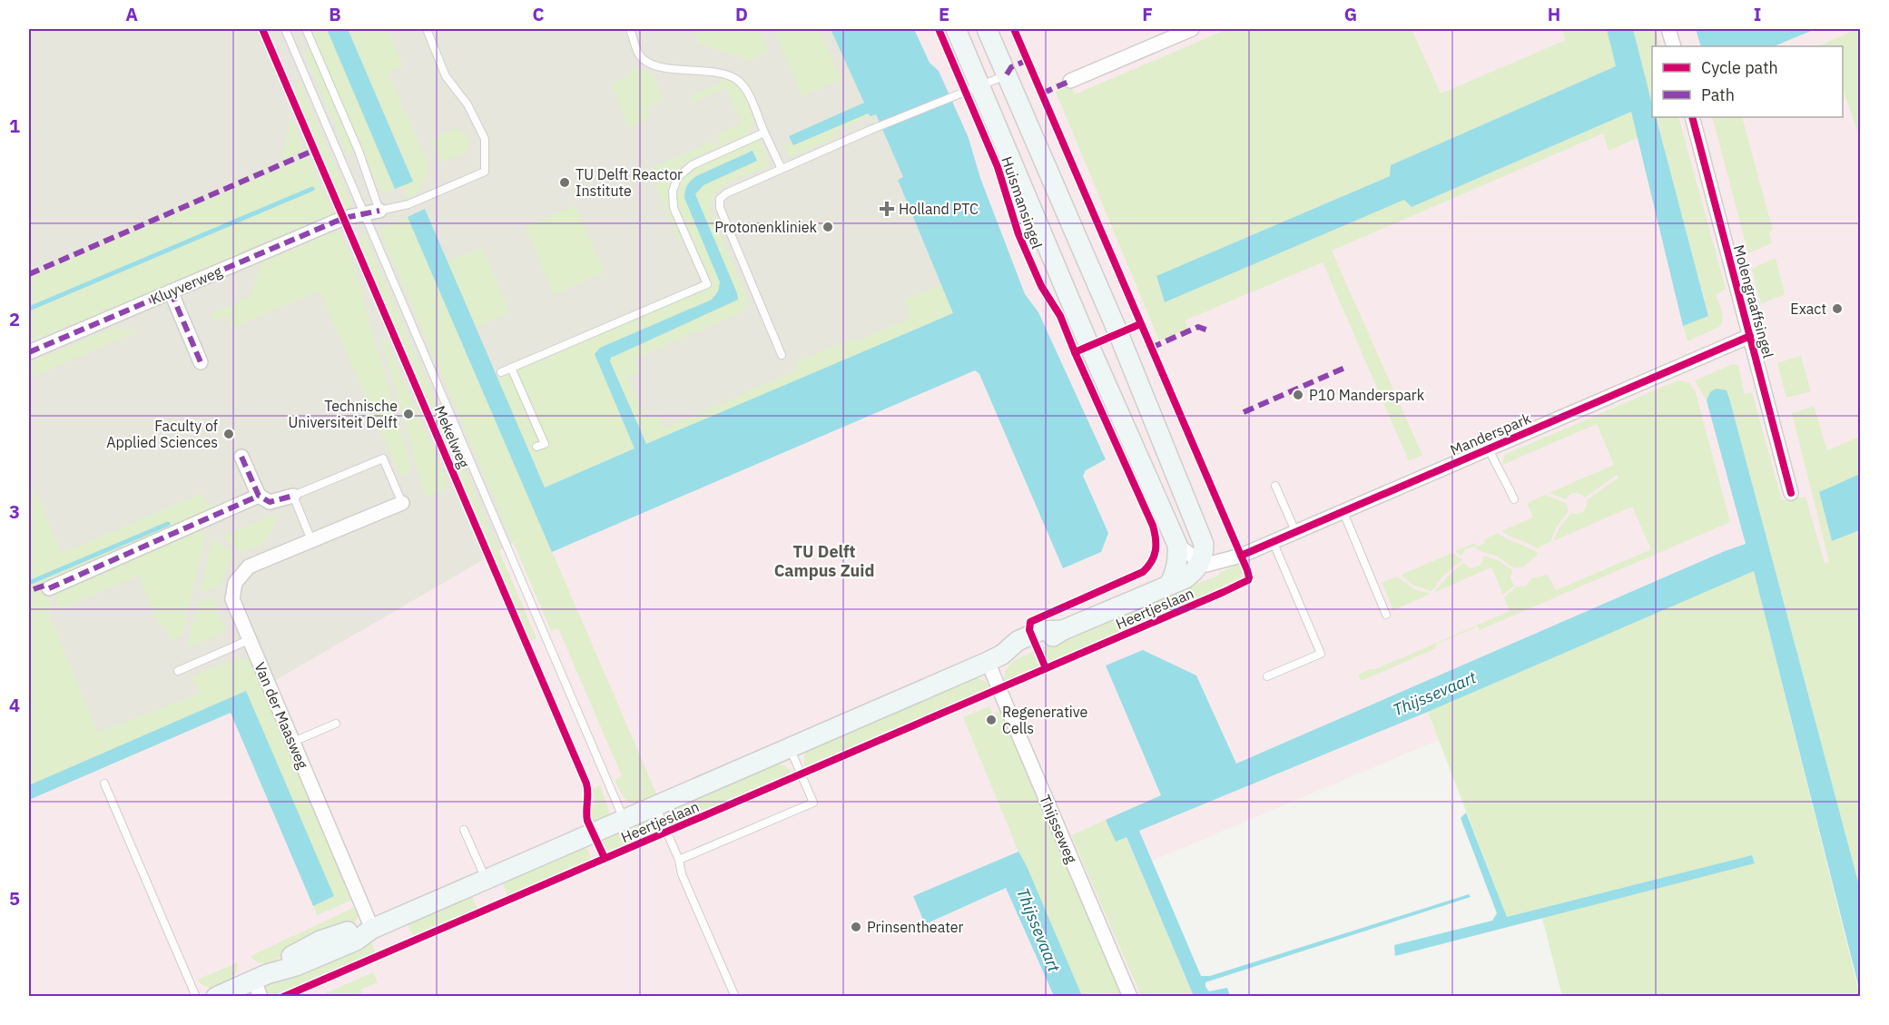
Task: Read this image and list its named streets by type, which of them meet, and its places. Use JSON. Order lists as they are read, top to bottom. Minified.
{"streets":{"street":["Huismansingel","Kluyverweg","Molengraaffsingel","Manderspark","Heertjeslaan","Van der Maasweg","Thijsseweg"],"lane":["Mekelweg"]},"crossings":[["Huismansingel","Heertjeslaan"],["Kluyverweg","Mekelweg"],["Molengraaffsingel","Manderspark"],["Manderspark","Heertjeslaan"],["Mekelweg","Heertjeslaan"],["Heertjeslaan","Van der Maasweg"],["Heertjeslaan","Thijsseweg"]],"districts":["TU Delft Campus Zuid"],"water":["Thijssevaart"],"places":{"other":["TU Delft Reactor Institute","Protonenkliniek","Exact","P10 Manderspark","Technische Universiteit Delft","Faculty of Applied Sciences","Regenerative Cells","Prinsentheater"],"health":["Holland PTC"]},"legend":["Cycle path","Path"],"grid":{"columns":["A","B","C","D","E","F","G","H","I"],"rows":["1","2","3","4","5"]}}
